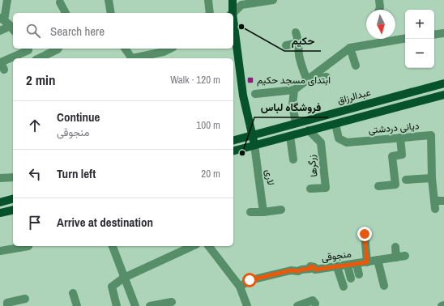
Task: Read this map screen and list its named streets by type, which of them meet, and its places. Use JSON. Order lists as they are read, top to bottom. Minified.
{"streets":{"main road":["عبدالرزاق"],"street":["دیانی دردشتی","زرگرها","لاری","منجوقی"]},"places":{"other":["حکیم","فروشگاه لباس"],"transit":["ابتدای مسجد حکیم"]},"north":"bottom","page":{"map_buttons":["+","−"],"search":"Search here","heading":["2 min","Walk · 120 m"],"list":[["Continue","منجوقی","100 m"],["Turn left","20 m"],"Arrive at destination"]}}
